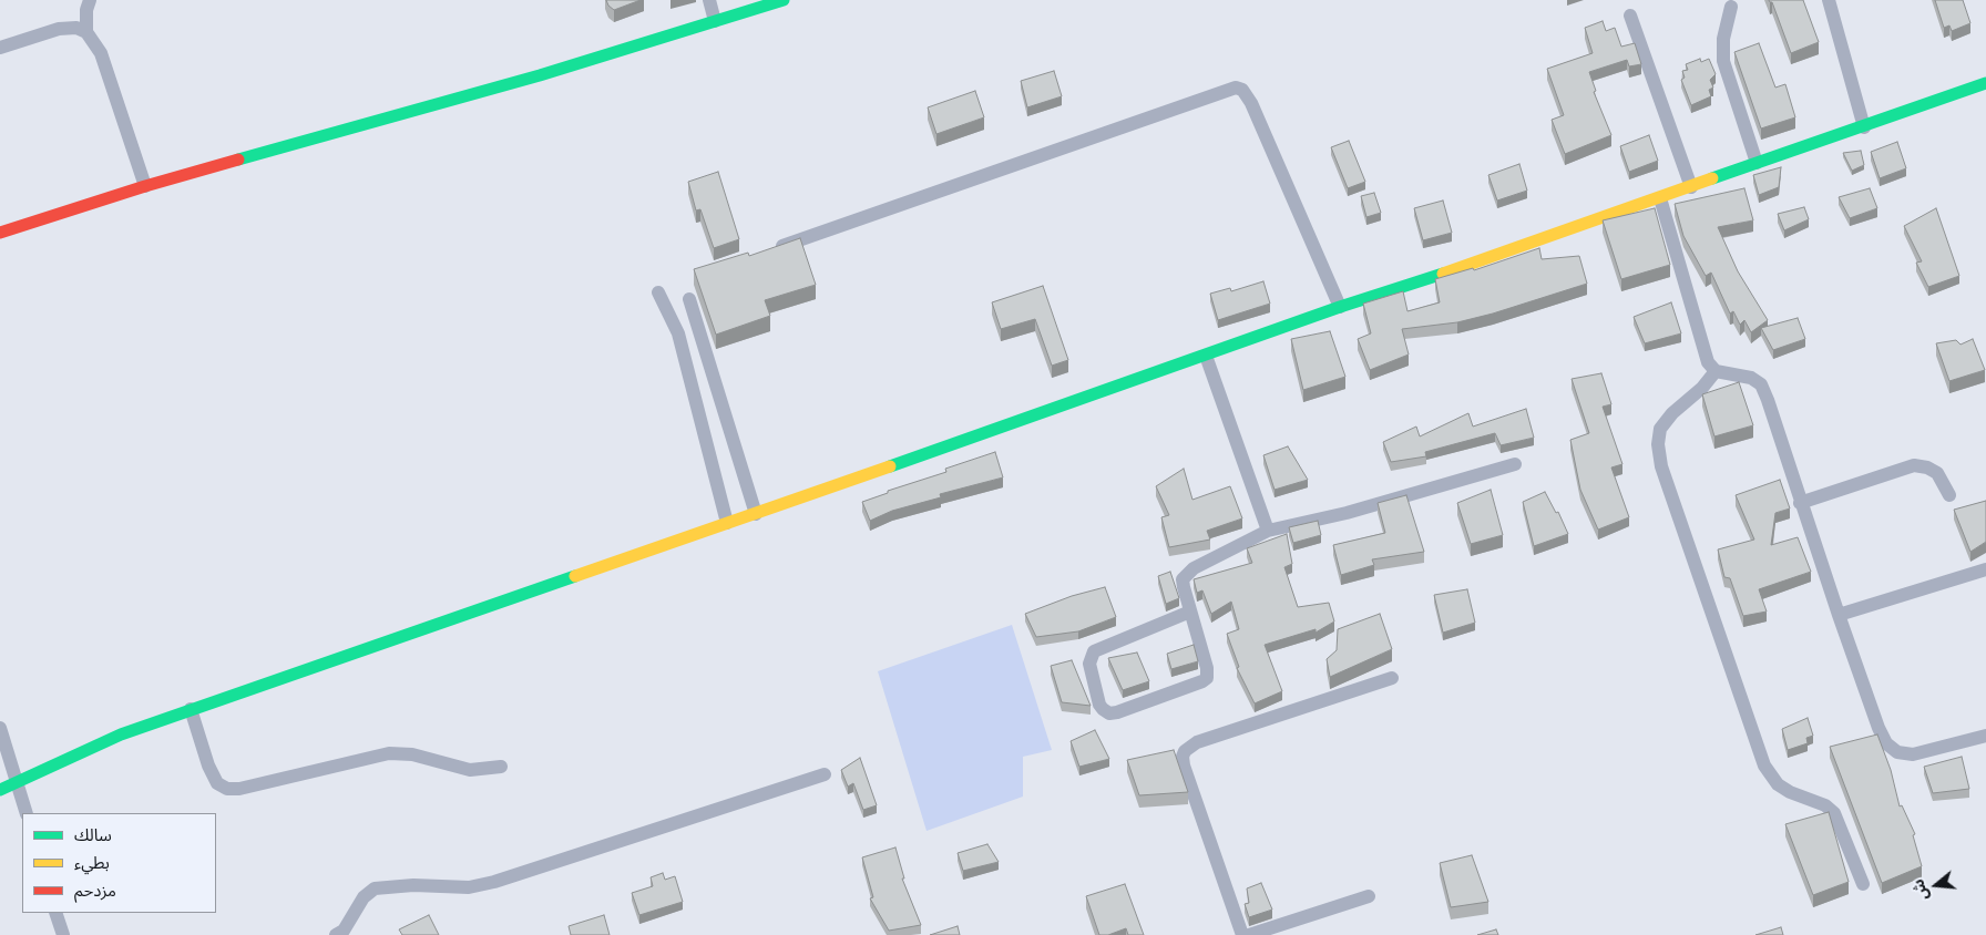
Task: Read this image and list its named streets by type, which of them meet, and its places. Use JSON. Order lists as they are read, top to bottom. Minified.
{"legend":["سالك","بطيء","مزدحم"],"north":"left"}
